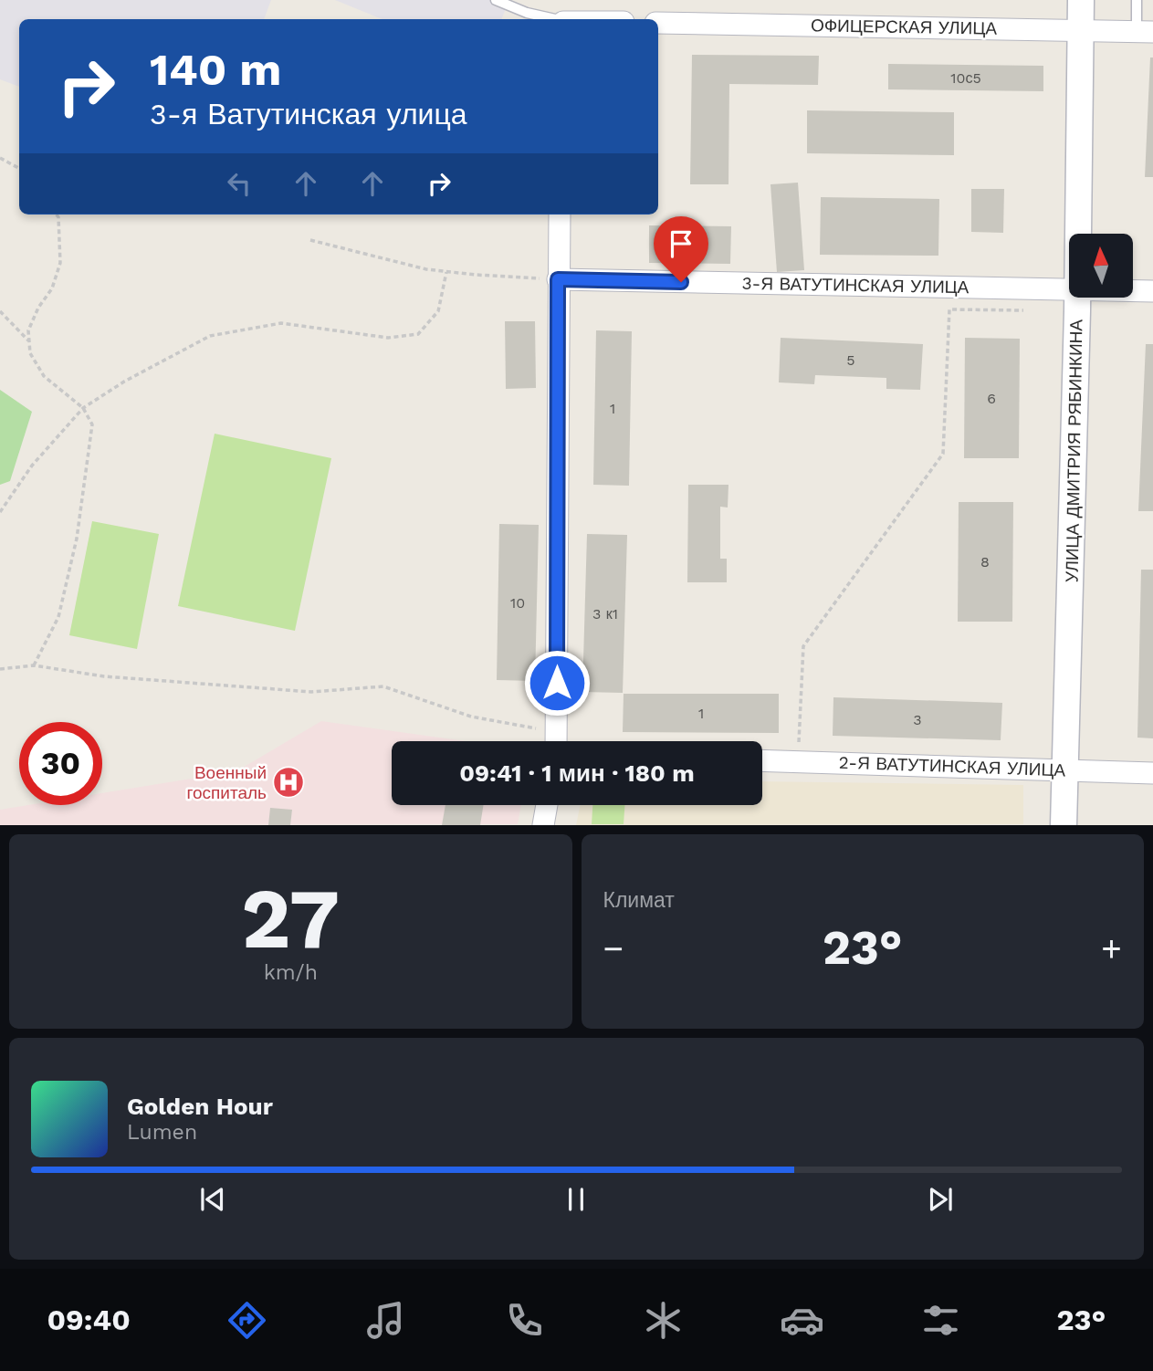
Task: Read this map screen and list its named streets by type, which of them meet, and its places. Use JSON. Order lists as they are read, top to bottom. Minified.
{"streets":{"street":["ОФИЦЕРСКАЯ УЛИЦА","3-Я ВАТУТИНСКАЯ УЛИЦА","УЛИЦА ДМИТРИЯ РЯБИНКИНА","2-Я ВАТУТИНСКАЯ УЛИЦА"]},"crossings":[["ОФИЦЕРСКАЯ УЛИЦА","УЛИЦА ДМИТРИЯ РЯБИНКИНА"],["УЛИЦА ДМИТРИЯ РЯБИНКИНА","2-Я ВАТУТИНСКАЯ УЛИЦА"]],"places":{"hospital":["Военный госпиталь"]},"house_numbers":["10с5","5","6","1","8","10","3 к1","1","3"],"north":"top","page":{"turn":["140 m","3-я Ватутинская улица"],"limit":"30","trip":"09:41 · 1 мин · 180 m","tile":[["27","km/h"],"Климат"],"heat":["−","23°","+"],"song":["Golden Hour","Lumen"],"tabs":["09:40","23°"]}}
